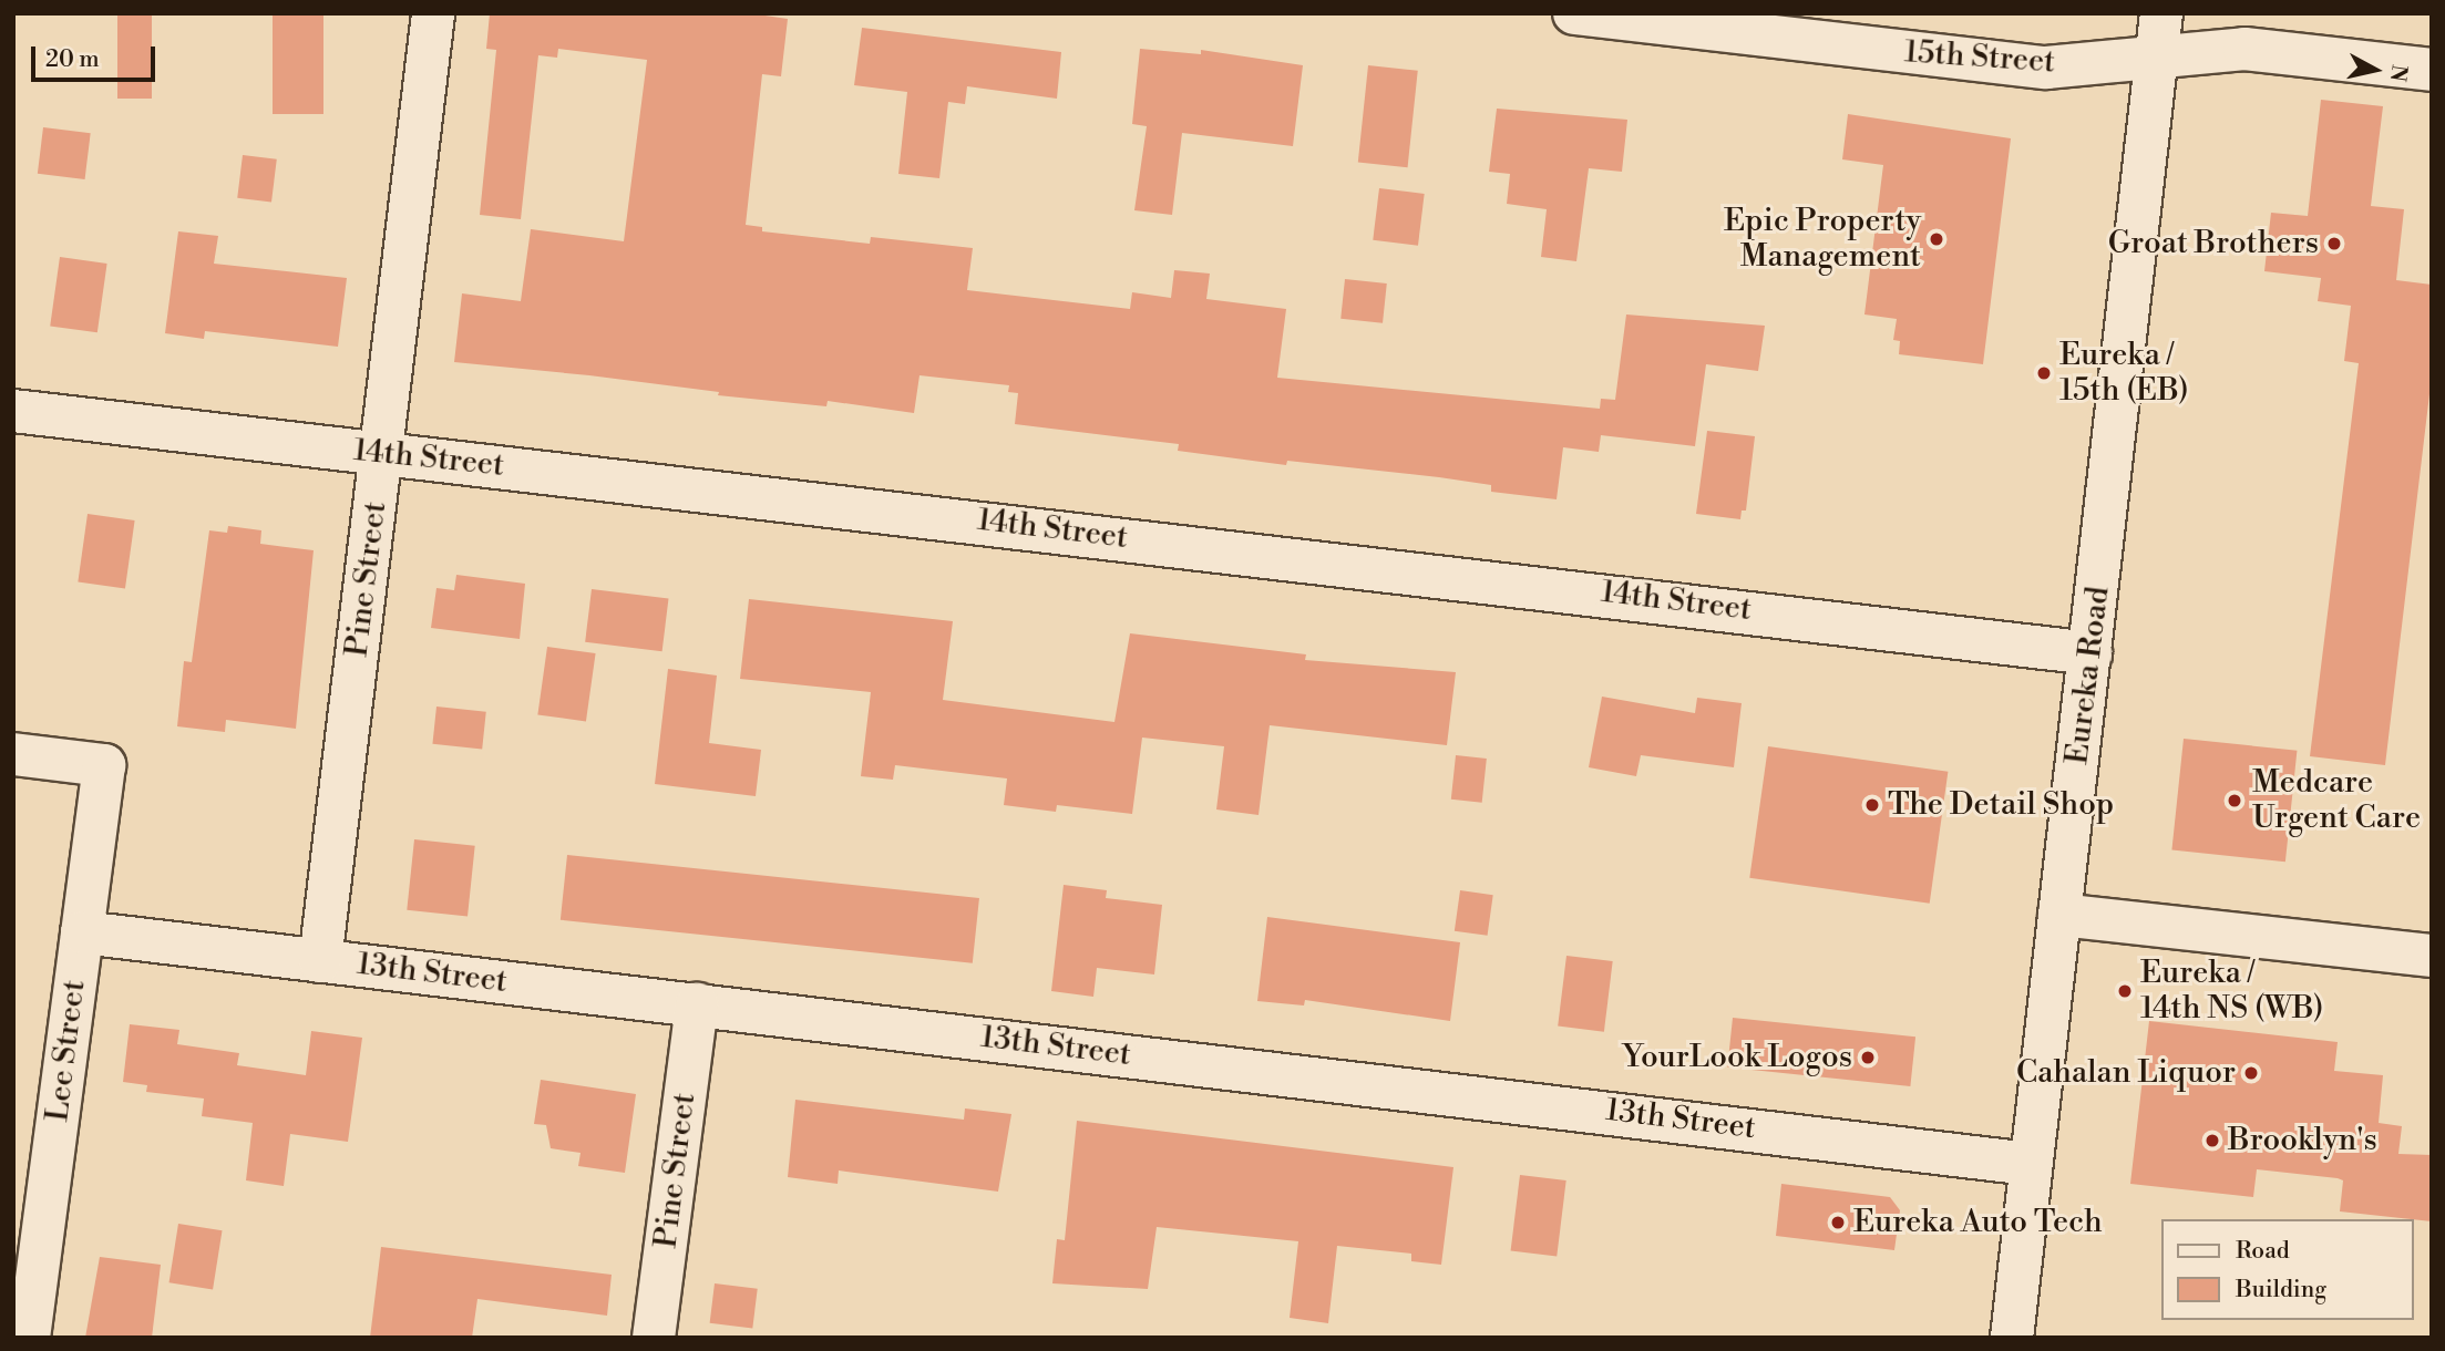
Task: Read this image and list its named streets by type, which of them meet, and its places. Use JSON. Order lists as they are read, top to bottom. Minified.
{"streets":{"street":["15th Street","14th Street","Pine Street","Eureka Road","13th Street","Lee Street"]},"crossings":[["15th Street","Eureka Road"],["14th Street","Pine Street"],["14th Street","Eureka Road"],["Pine Street","13th Street"],["Eureka Road","13th Street"],["13th Street","Lee Street"]],"places":["Epic Property Management","Groat Brothers","Eureka / 15th (EB)","Medcare Urgent Care","The Detail Shop","Eureka / 14th NS (WB)","YourLook Logos","Cahalan Liquor","Brooklyn's","Eureka Auto Tech"],"legend":["Road","Building"],"scale_bar":"20 m","north":"right"}
